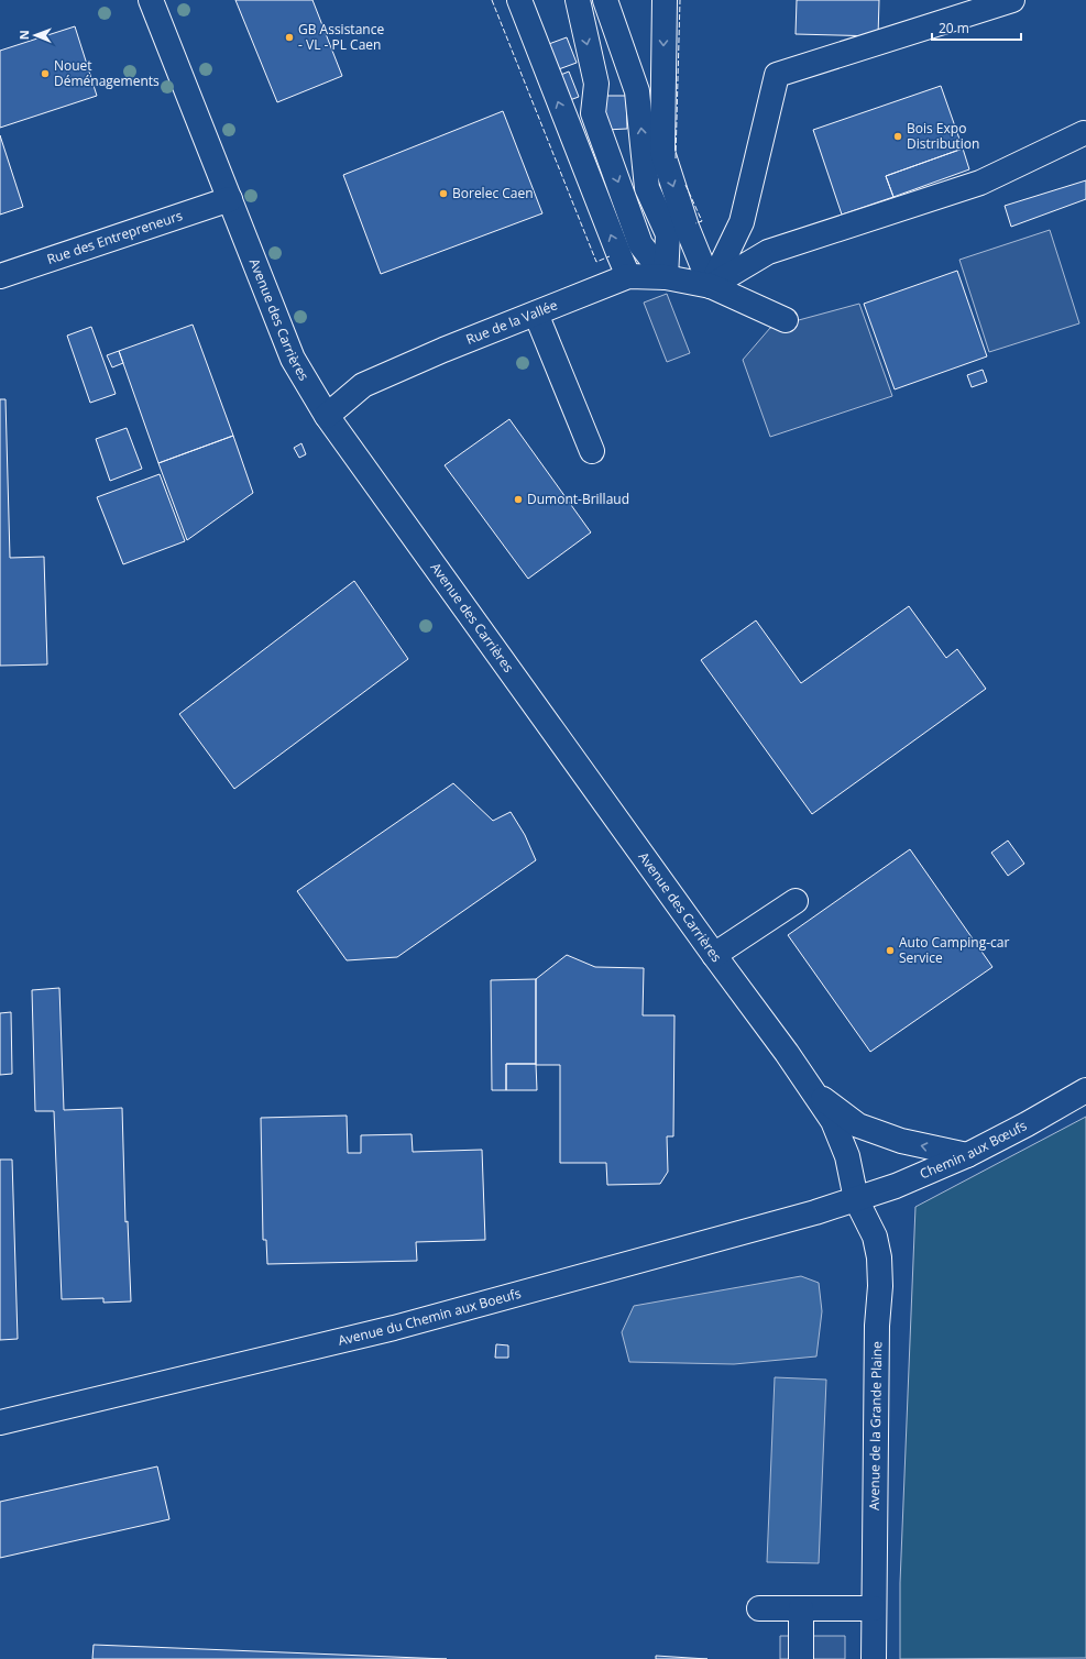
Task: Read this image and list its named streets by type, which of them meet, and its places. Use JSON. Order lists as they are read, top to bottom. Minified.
{"streets":{"street":["Rue des Entrepreneurs","Avenue des Carrières","Rue de la Vallée","Chemin aux Bœufs","Avenue du Chemin aux Boeufs","Avenue de la Grande Plaine"]},"crossings":[["Rue des Entrepreneurs","Avenue des Carrières"],["Avenue des Carrières","Rue de la Vallée"],["Avenue des Carrières","Chemin aux Bœufs"],["Avenue des Carrières","Avenue du Chemin aux Boeufs"],["Avenue des Carrières","Avenue de la Grande Plaine"],["Chemin aux Bœufs","Avenue du Chemin aux Boeufs"],["Chemin aux Bœufs","Avenue de la Grande Plaine"],["Avenue du Chemin aux Boeufs","Avenue de la Grande Plaine"]],"places":["GB Assistance - VL - PL Caen","Nouet Déménagements","Bois Expo Distribution","Borelec Caen","Dumont-Brillaud","Auto Camping-car Service"],"scale_bar":"20 m","north":"left"}
